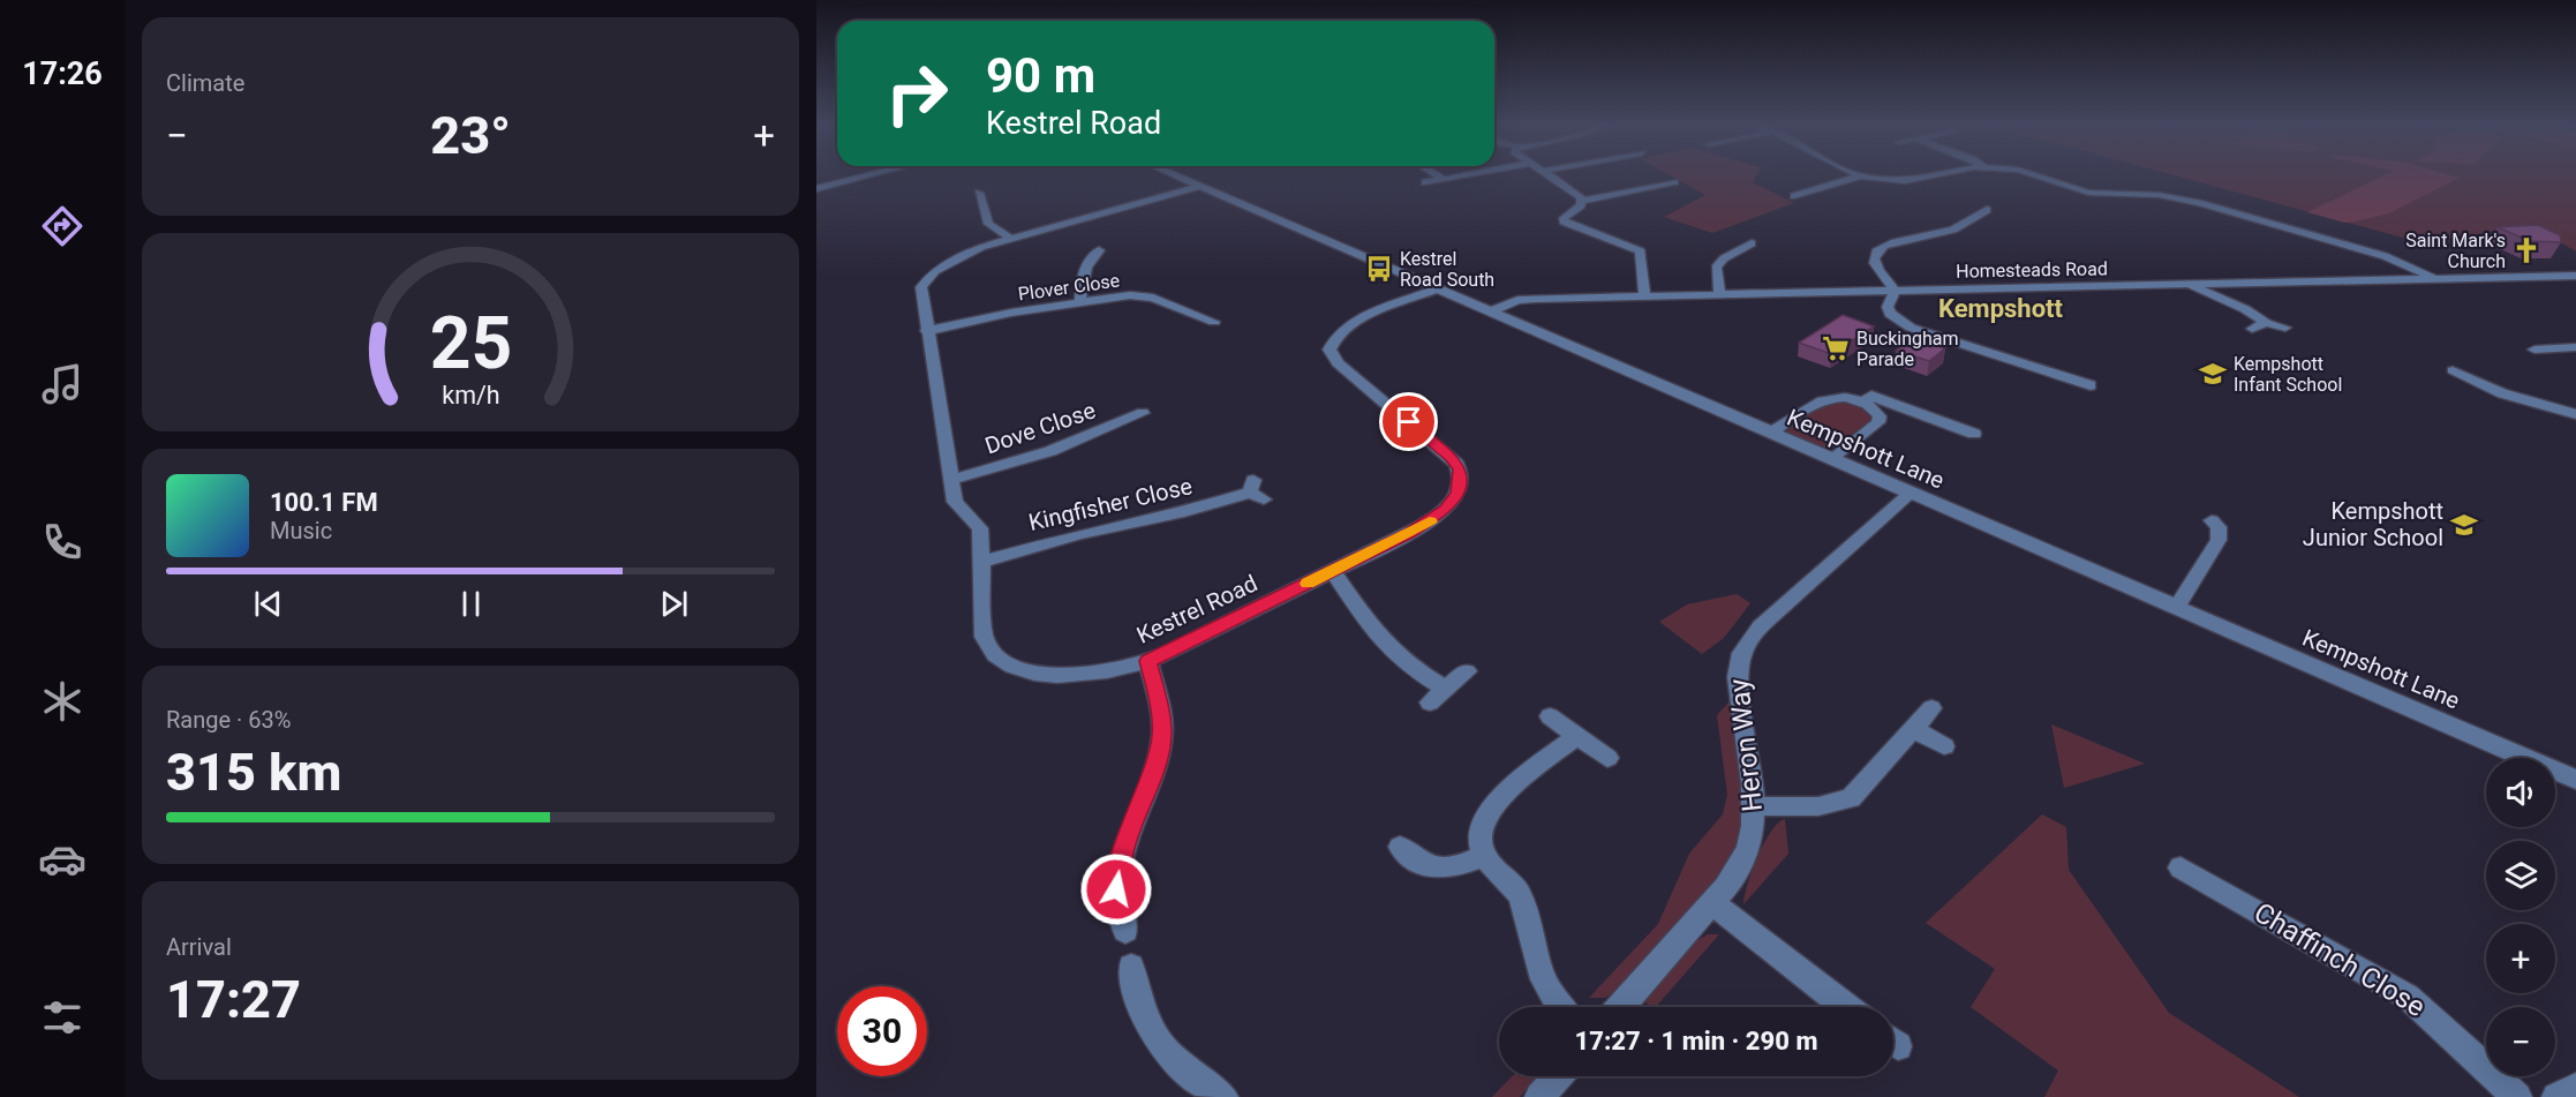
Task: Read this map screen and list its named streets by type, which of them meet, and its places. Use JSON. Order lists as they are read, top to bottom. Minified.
{"streets":{"street":["Homesteads Road","Plover Close","Dove Close","Kempshott Lane","Kingfisher Close","Kestrel Road","Heron Way","Chaffinch Close"]},"crossings":[["Homesteads Road","Kempshott Lane"],["Plover Close","Kestrel Road"],["Dove Close","Kestrel Road"],["Kempshott Lane","Kestrel Road"],["Kempshott Lane","Heron Way"],["Kingfisher Close","Kestrel Road"]],"districts":["Kempshott"],"places":{"church":["Saint Mark's Church"],"bus stop":["Kestrel Road South"],"supermarket":["Buckingham Parade"],"school or university":["Kempshott Infant School","Kempshott Junior School"]},"page":{"tabs":"17:26","tile":["Climate",["Range · 63%","315 km"],["Arrival","17:27"]],"turn":["90 m","Kestrel Road"],"heat":["−","23°","+"],"song":["100.1 FM","Music"],"map_buttons":["+","−"],"limit":"30","trip":"17:27 · 1 min · 290 m","gauge":["25","km/h"]}}
